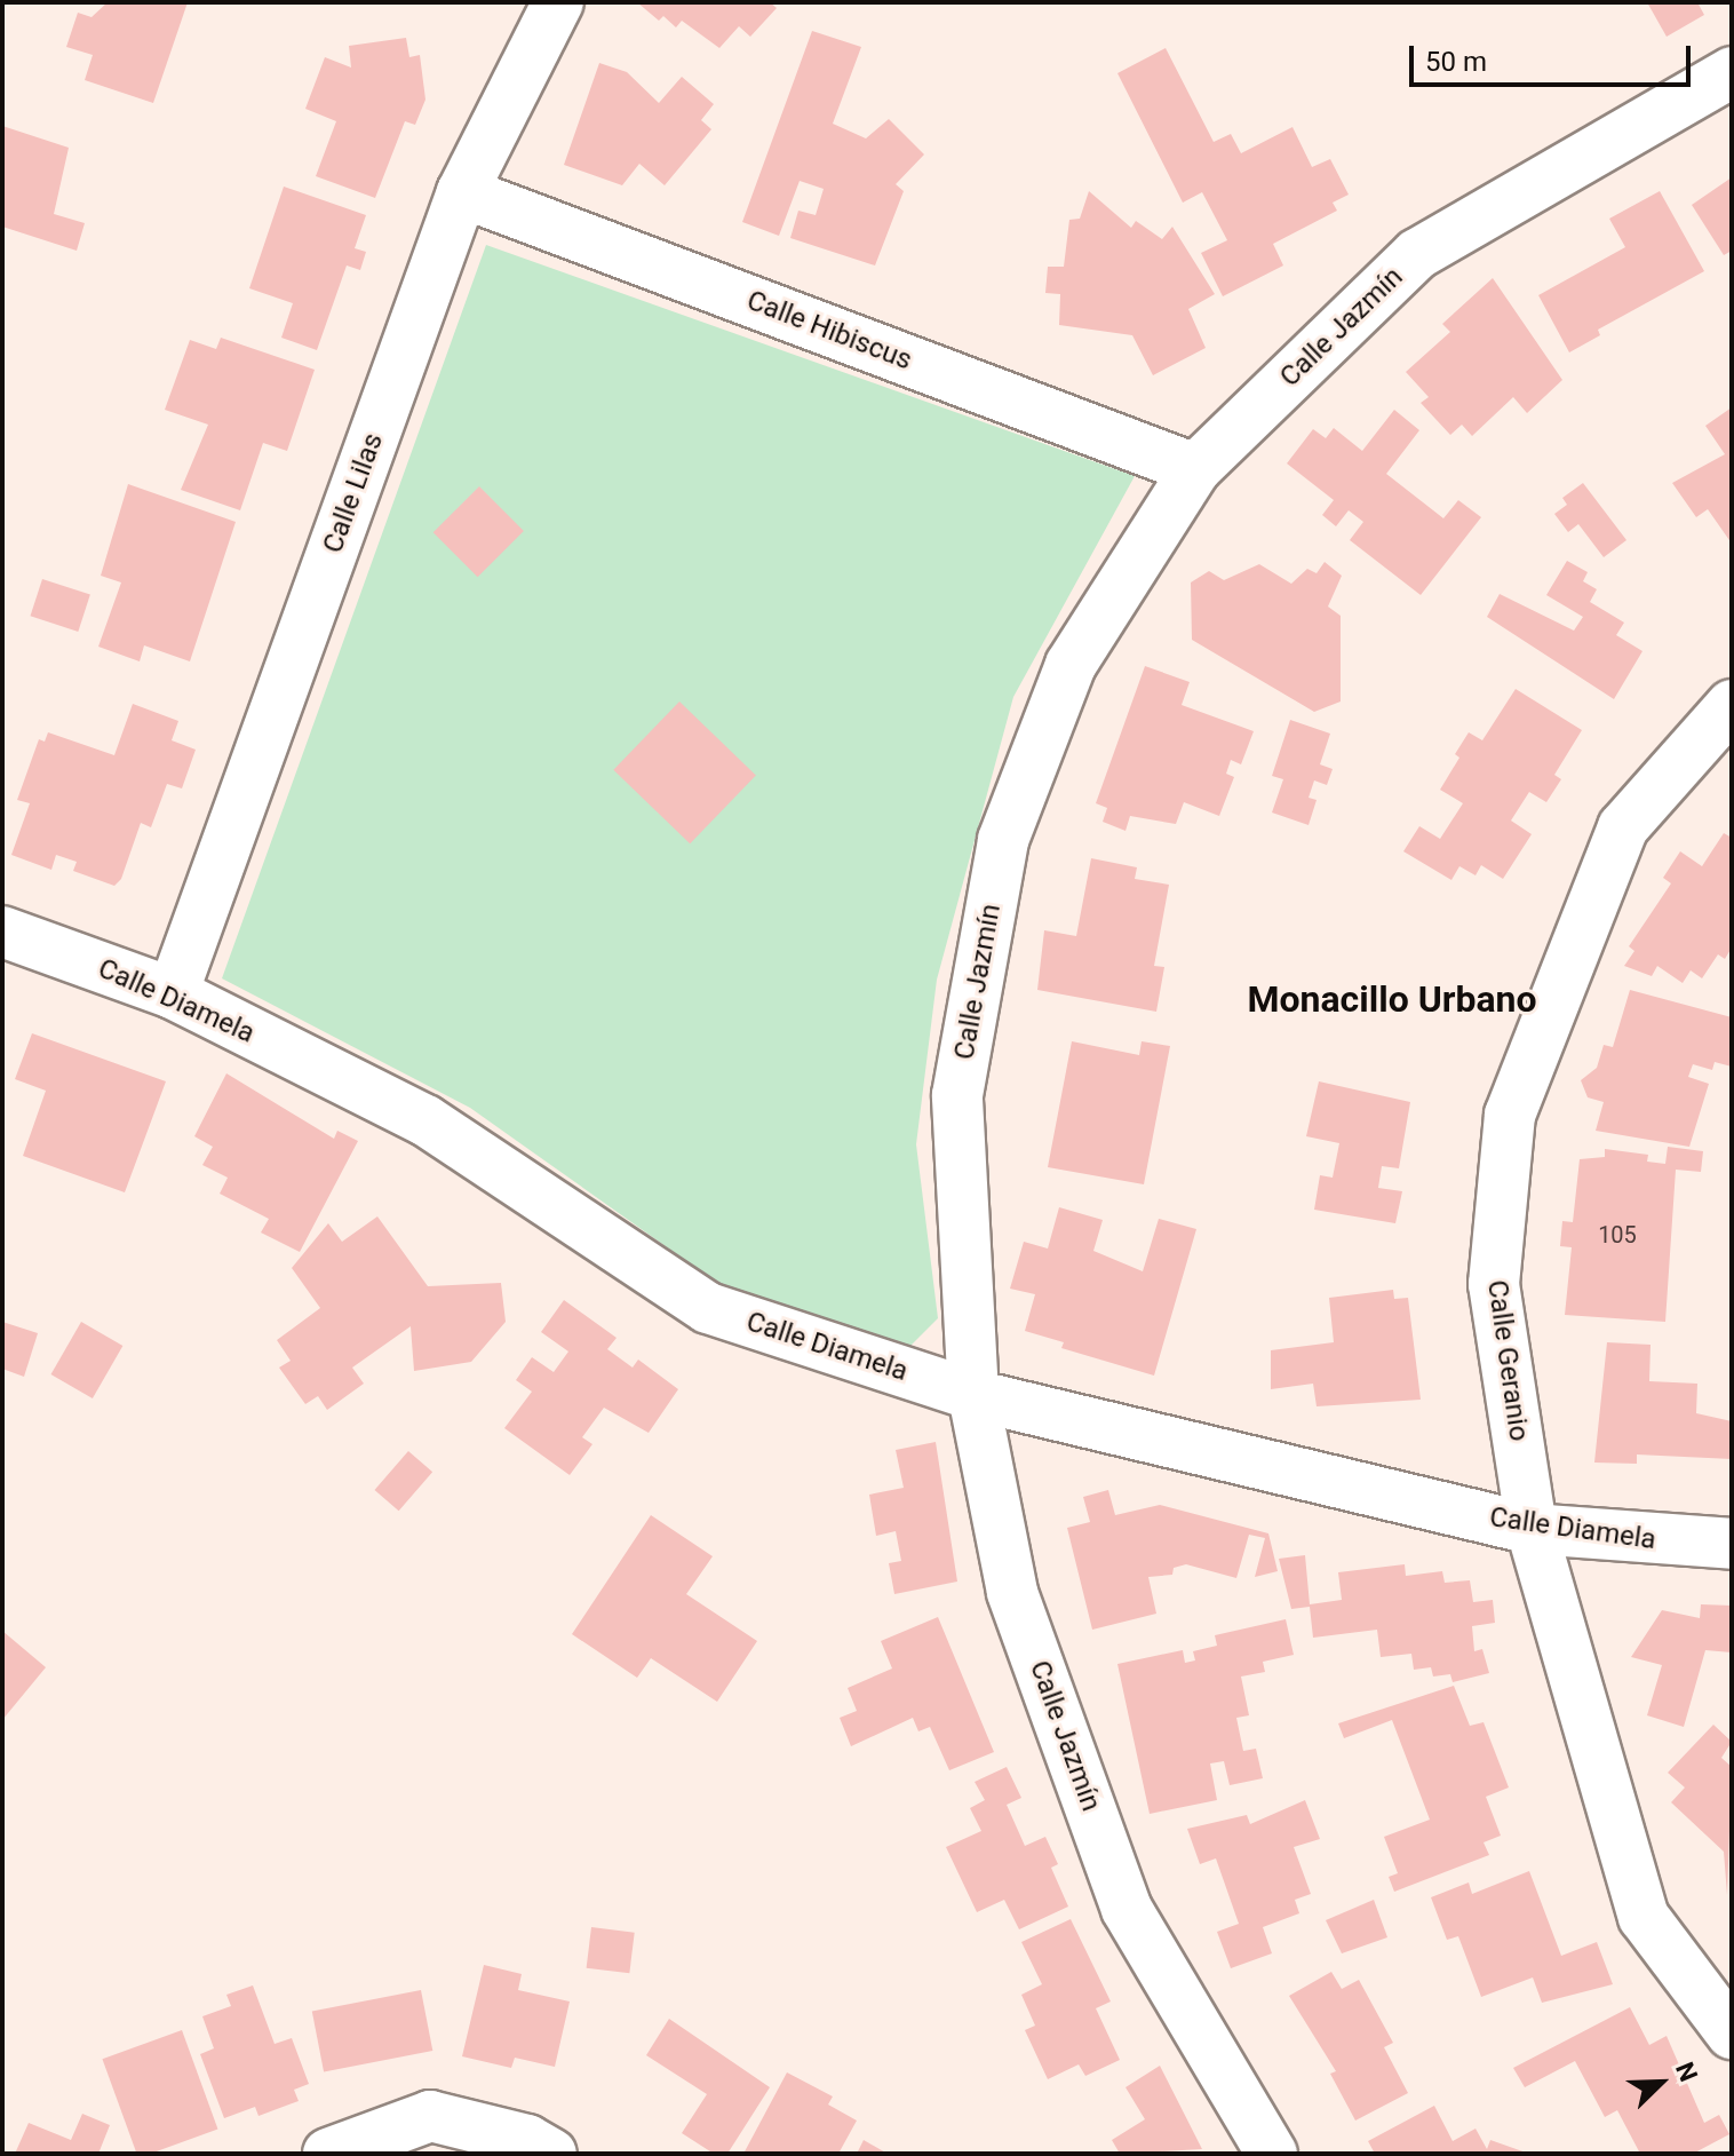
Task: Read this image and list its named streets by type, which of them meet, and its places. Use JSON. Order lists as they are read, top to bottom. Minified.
{"streets":{"street":["Calle Jazmín","Calle Hibiscus","Calle Lilas","Calle Diamela","Calle Geranio"]},"crossings":[["Calle Jazmín","Calle Hibiscus"],["Calle Jazmín","Calle Diamela"],["Calle Hibiscus","Calle Lilas"],["Calle Lilas","Calle Diamela"],["Calle Diamela","Calle Geranio"]],"districts":["Monacillo Urbano"],"house_numbers":["105"],"scale_bar":"50 m","north":"top right"}
